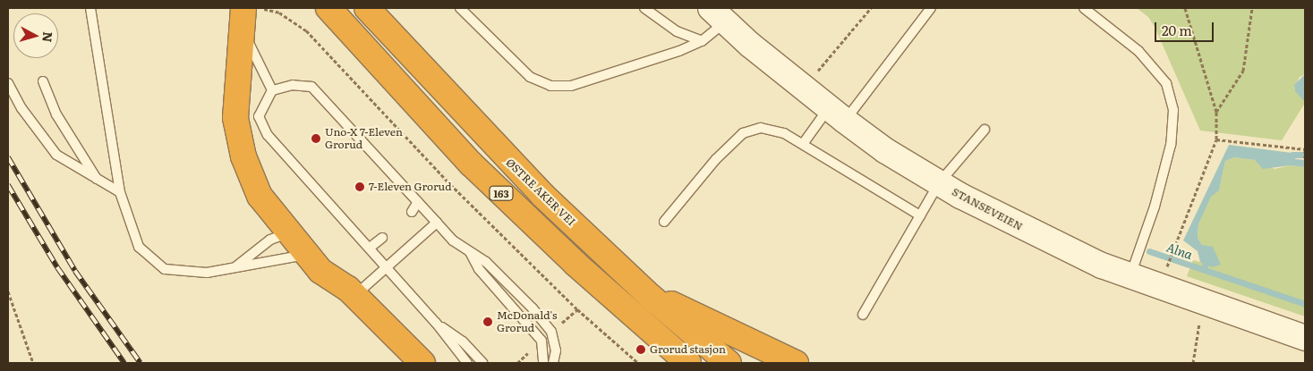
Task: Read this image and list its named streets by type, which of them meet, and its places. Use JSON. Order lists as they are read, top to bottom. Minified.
{"streets":{"highway":["ØSTRE AKER VEI","163"],"street":["STANSEVEIEN"]},"crossings":[["ØSTRE AKER VEI","163"]],"water":["Alna"],"places":["Uno-X 7-Eleven Grorud","7-Eleven Grorud","McDonald's Grorud","Grorud stasjon"],"scale_bar":"20 m","north":"right"}
